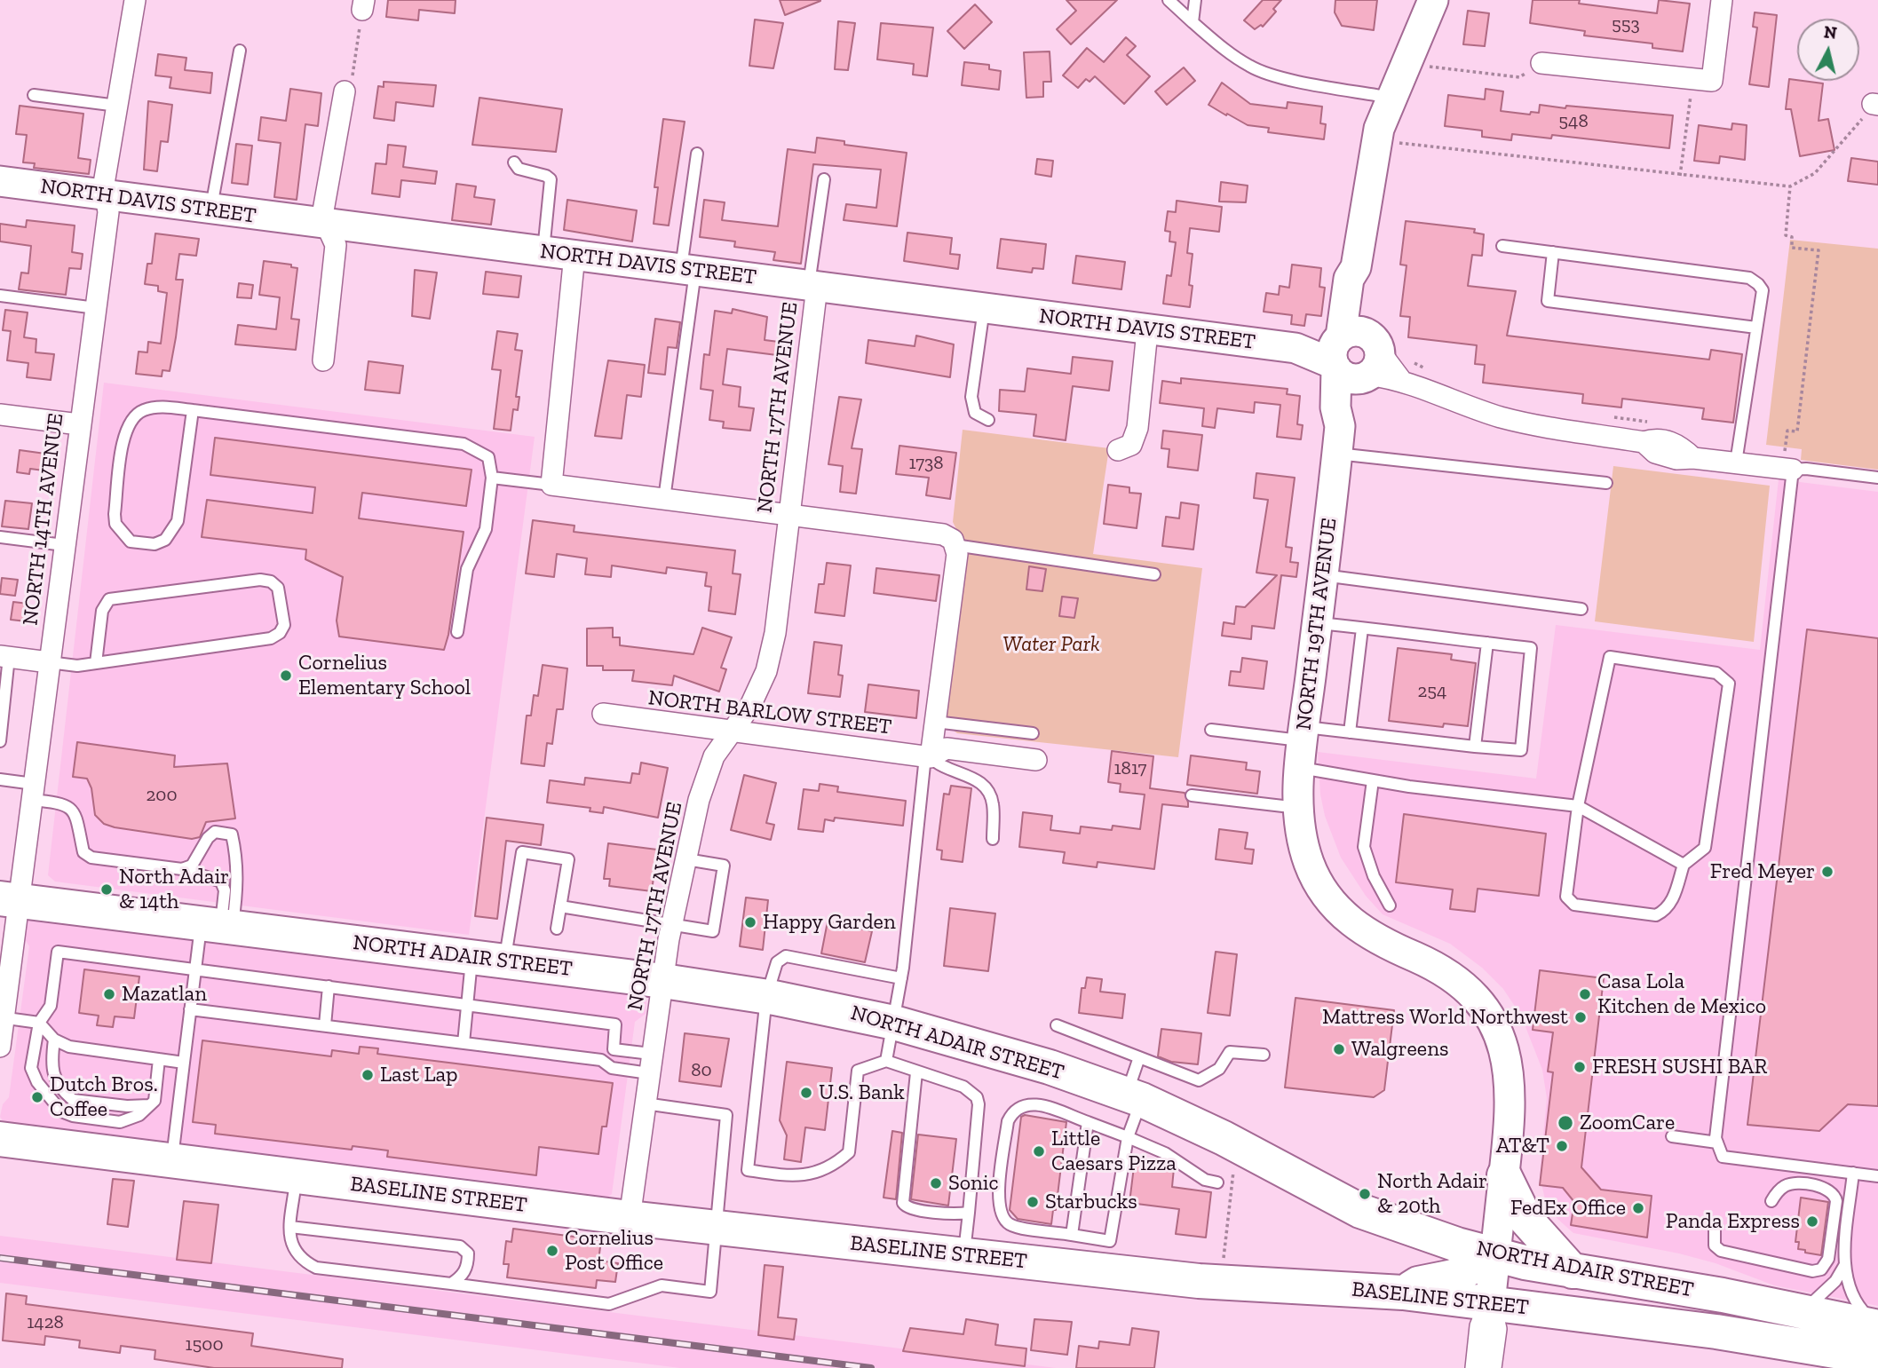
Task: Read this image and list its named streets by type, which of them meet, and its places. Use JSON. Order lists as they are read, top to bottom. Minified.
{"streets":{"highway":["NORTH ADAIR STREET","BASELINE STREET"],"main road":["NORTH DAVIS STREET","NORTH 19TH AVENUE"],"street":["NORTH 17TH AVENUE","NORTH 14TH AVENUE","NORTH BARLOW STREET"]},"crossings":[["NORTH DAVIS STREET","NORTH 17TH AVENUE"],["NORTH DAVIS STREET","NORTH 14TH AVENUE"],["NORTH DAVIS STREET","NORTH 19TH AVENUE"],["NORTH 17TH AVENUE","NORTH BARLOW STREET"],["NORTH 17TH AVENUE","NORTH ADAIR STREET"],["NORTH 17TH AVENUE","BASELINE STREET"],["NORTH 14TH AVENUE","NORTH ADAIR STREET"],["NORTH 19TH AVENUE","NORTH ADAIR STREET"],["NORTH 19TH AVENUE","BASELINE STREET"]],"parks":["Water Park"],"places":["Cornelius Elementary School","Fred Meyer","North Adair & 14th","Happy Garden","Mazatlan","Casa Lola Kitchen de Mexico","Mattress World Northwest","Walgreens","FRESH SUSHI BAR","Last Lap","U.S. Bank","Dutch Bros. Coffee","ZoomCare","AT&T","Little Caesars Pizza","Sonic","North Adair & 20th","Starbucks","FedEx Office","Panda Express","Cornelius Post Office"],"house_numbers":["553","548","1738","254","1817","200","80","1428","1500"],"north":"top"}
